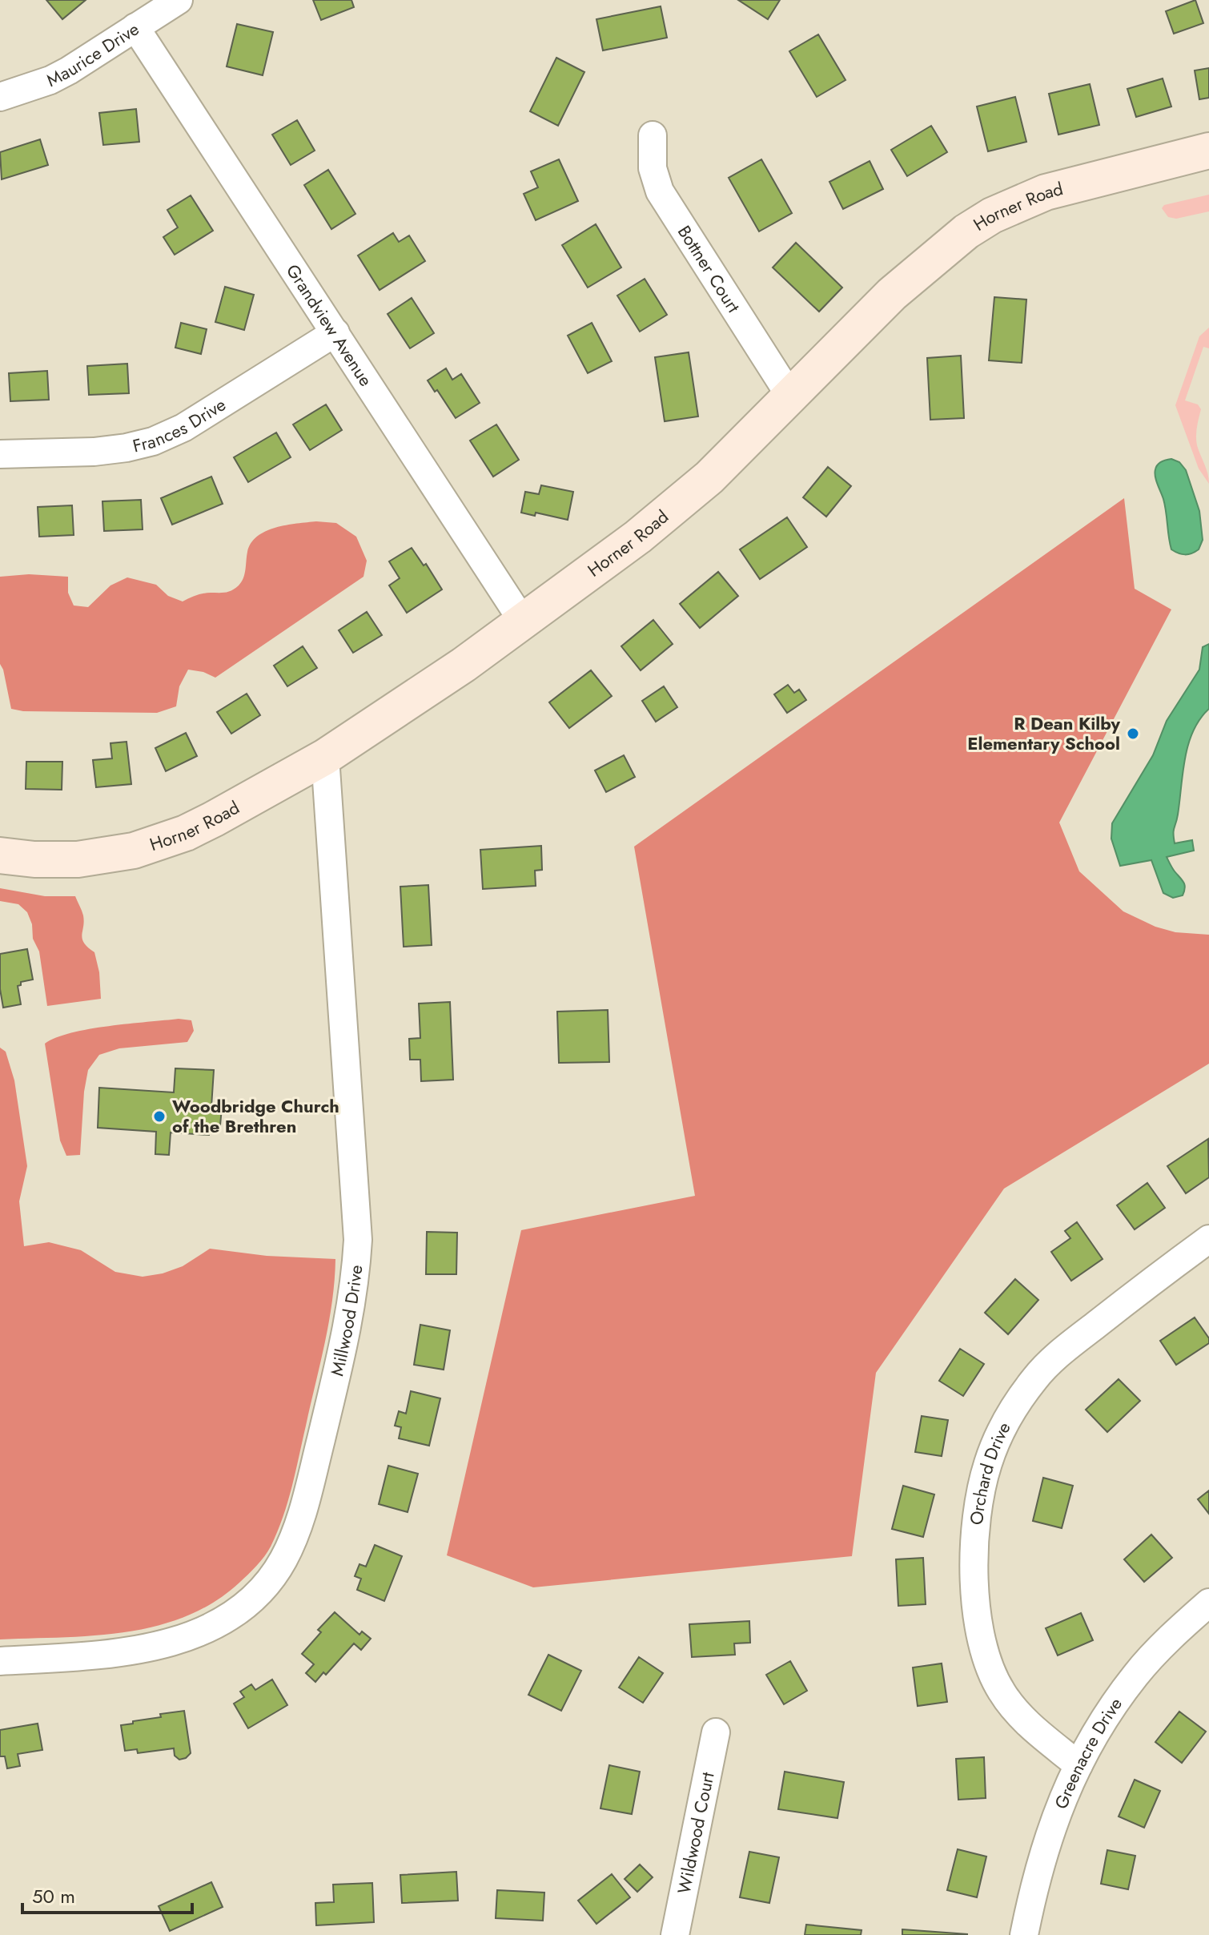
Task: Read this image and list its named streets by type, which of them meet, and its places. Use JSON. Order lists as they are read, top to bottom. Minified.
{"streets":{"main road":["Horner Road"],"street":["Maurice Drive","Bottner Court","Grandview Avenue","Frances Drive","Millwood Drive","Orchard Drive","Greenacre Drive","Wildwood Court"]},"crossings":[["Maurice Drive","Grandview Avenue"],["Horner Road","Bottner Court"],["Horner Road","Grandview Avenue"],["Horner Road","Millwood Drive"],["Grandview Avenue","Frances Drive"],["Orchard Drive","Greenacre Drive"]],"places":["R Dean Kilby Elementary School","Woodbridge Church of the Brethren"],"scale_bar":"50 m"}
